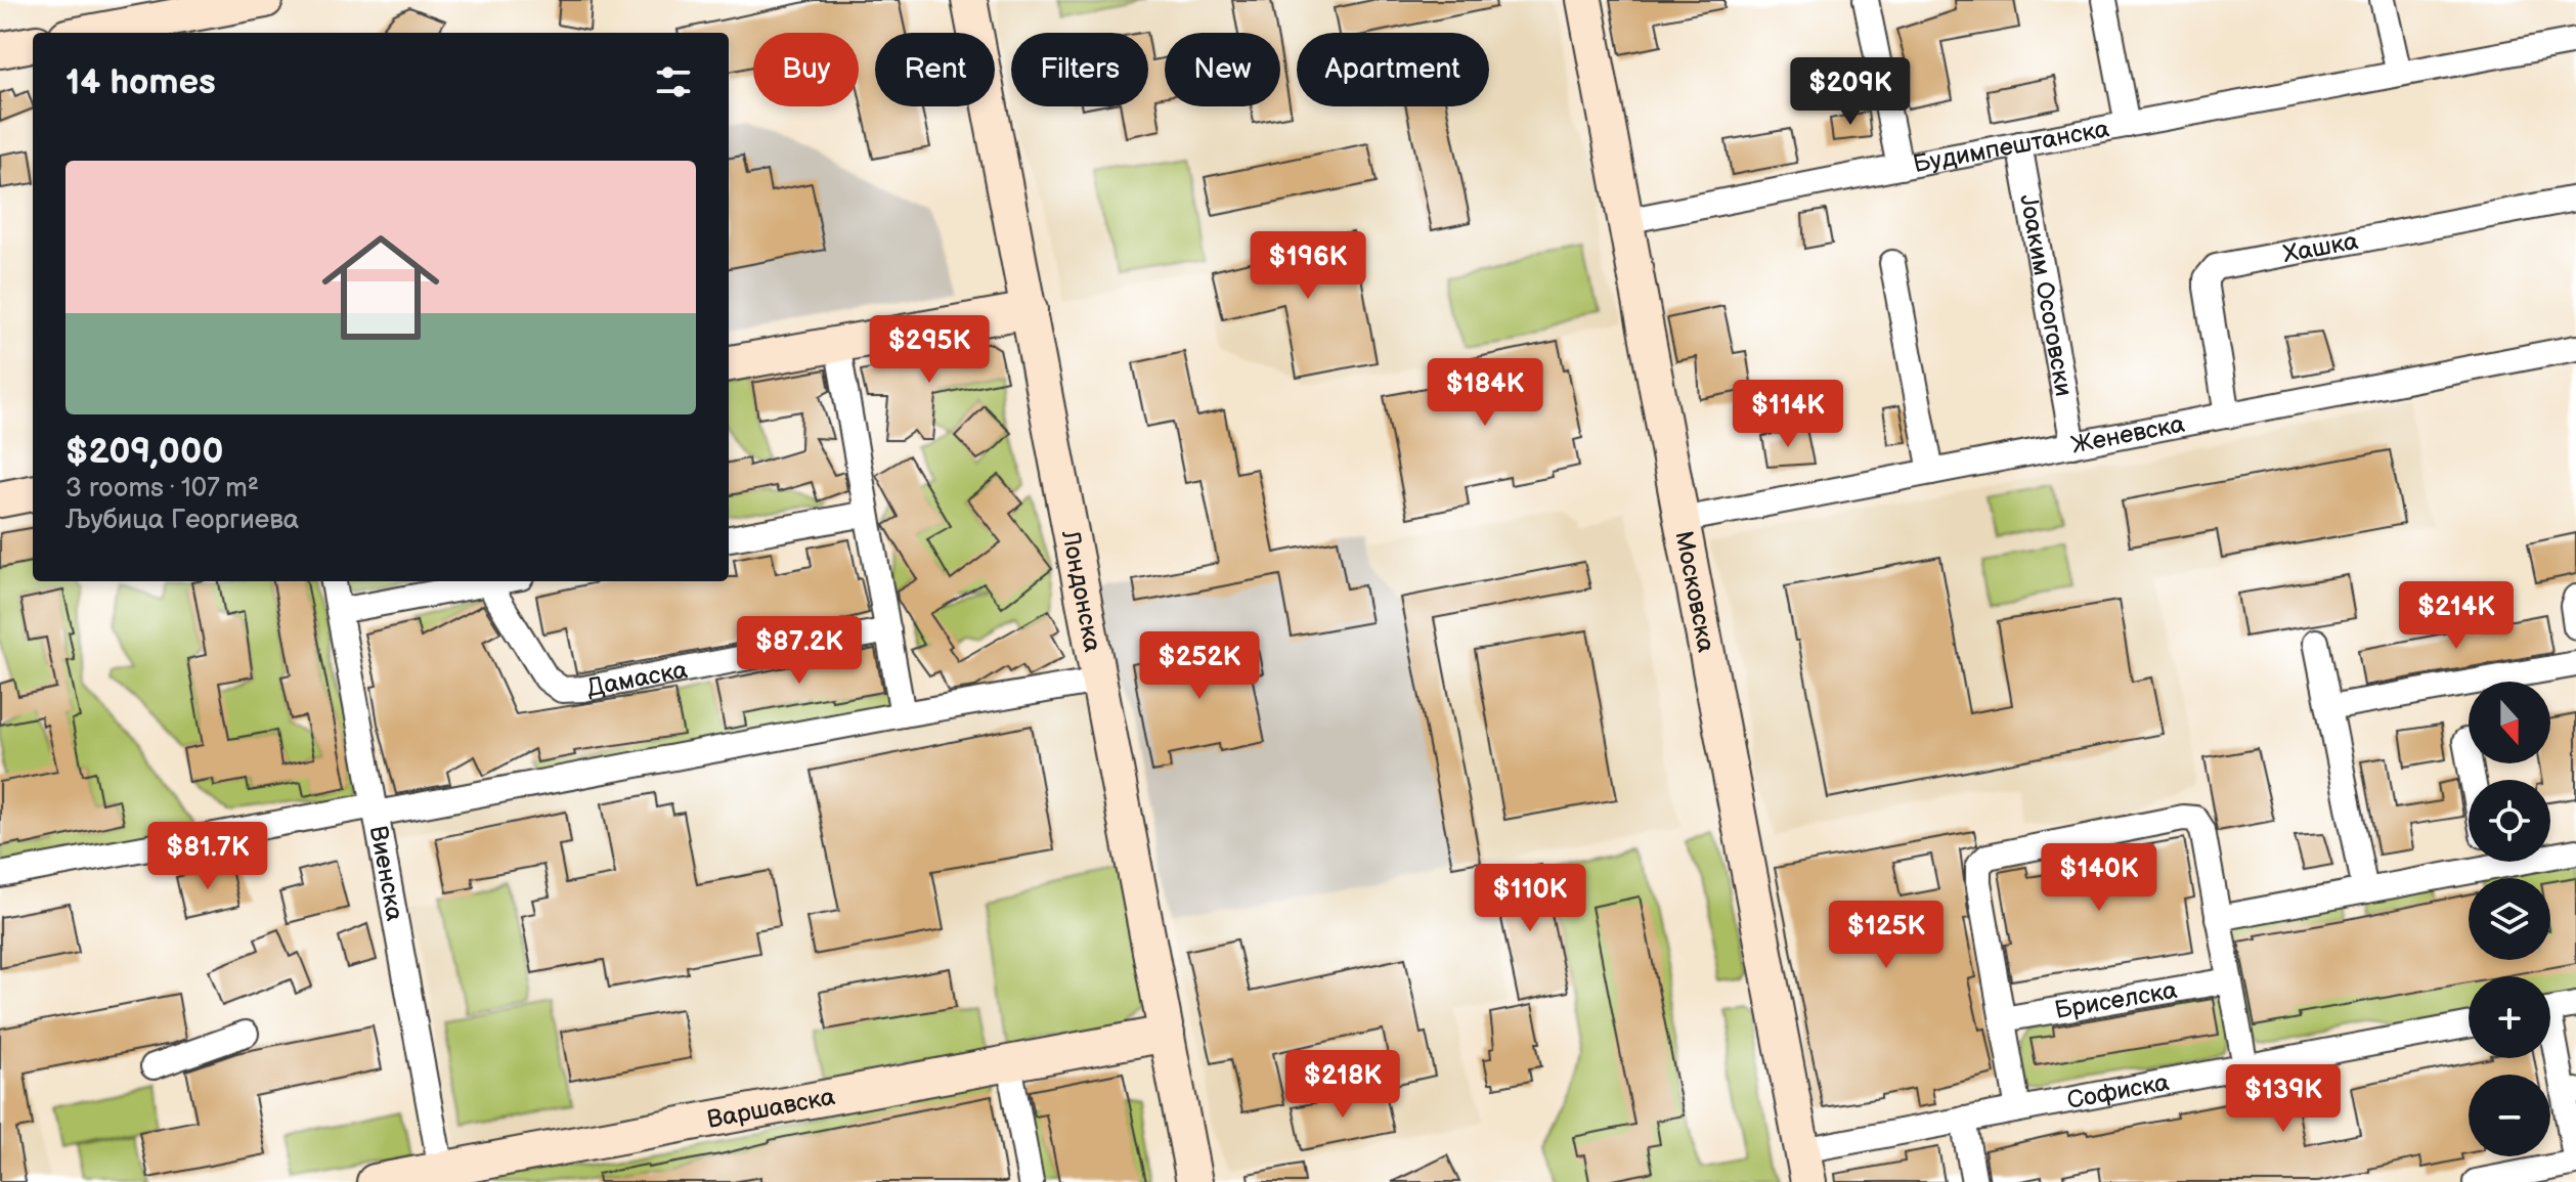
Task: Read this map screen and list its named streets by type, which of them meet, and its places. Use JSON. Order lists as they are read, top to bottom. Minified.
{"streets":{"street":["Будимпештанска","Хашка","Јоаким Осоговски","Женевска","Лондонска","Московска","Дамаска","Виенска","Бриселска","Софиска","Варшавска"]},"crossings":[["Будимпештанска","Јоаким Осоговски"],["Будимпештанска","Московска"],["Хашка","Женевска"],["Јоаким Осоговски","Женевска"],["Женевска","Московска"],["Лондонска","Варшавска"],["Московска","Софиска"],["Виенска","Варшавска"]],"north":"bottom","page":{"chip":["Buy","Rent","Filters","New","Apartment"],"heading":"14 homes","price":["$209K","$196K","$295K","$184K","$114K","$214K","$87.2K","$252K","$81.7K","$140K","$110K","$125K","$218K","$139K"],"list":[{"name":"$209,000","note":"3 rooms · 107 m² · Љубица Георгиева"}],"map_buttons":["+","−"]}}
